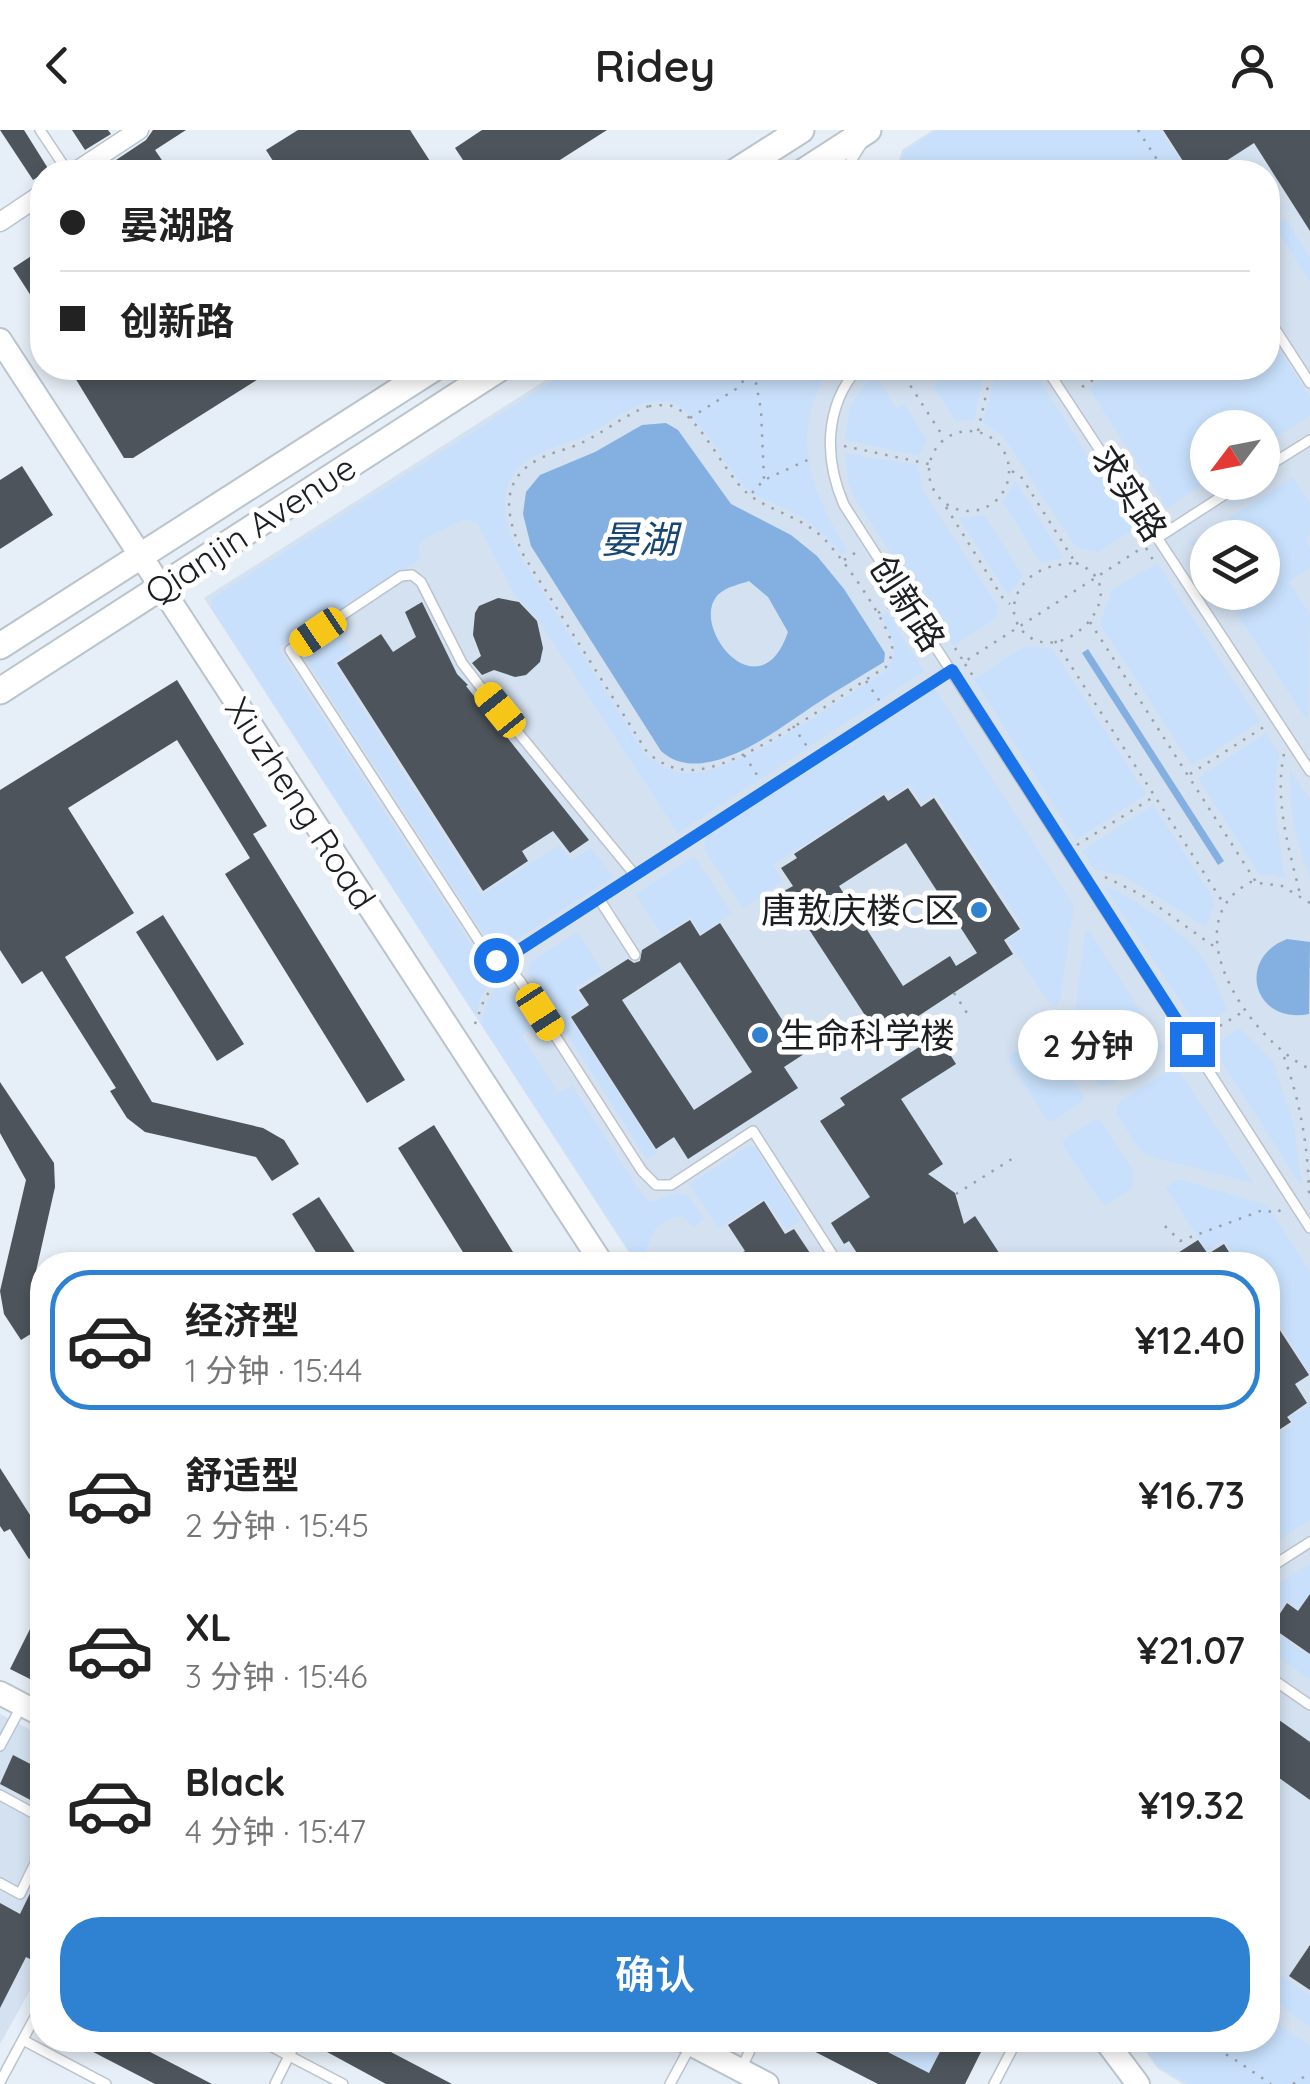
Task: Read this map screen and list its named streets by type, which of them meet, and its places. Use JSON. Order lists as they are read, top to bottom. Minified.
{"streets":{"main road":["Qianjin Avenue"],"street":["Xiuzheng Road"],"lane":["求实路","创新路"]},"crossings":[["Qianjin Avenue","Xiuzheng Road"]],"water":["晏湖"],"places":["唐敖庆楼C区","生命科学楼"],"north":"bottom left","page":{"header":"Ridey","banner":["晏湖路","创新路"],"bubble":"2 分钟","list":[{"name":"经济型","note":"1 分钟 · 15:44","value":"¥12.40"},{"name":"舒适型","note":"2 分钟 · 15:45","value":"¥16.73"},{"name":"XL","note":"3 分钟 · 15:46","value":"¥21.07"},{"name":"Black","note":"4 分钟 · 15:47","value":"¥19.32"}],"buttons":"确认"}}
